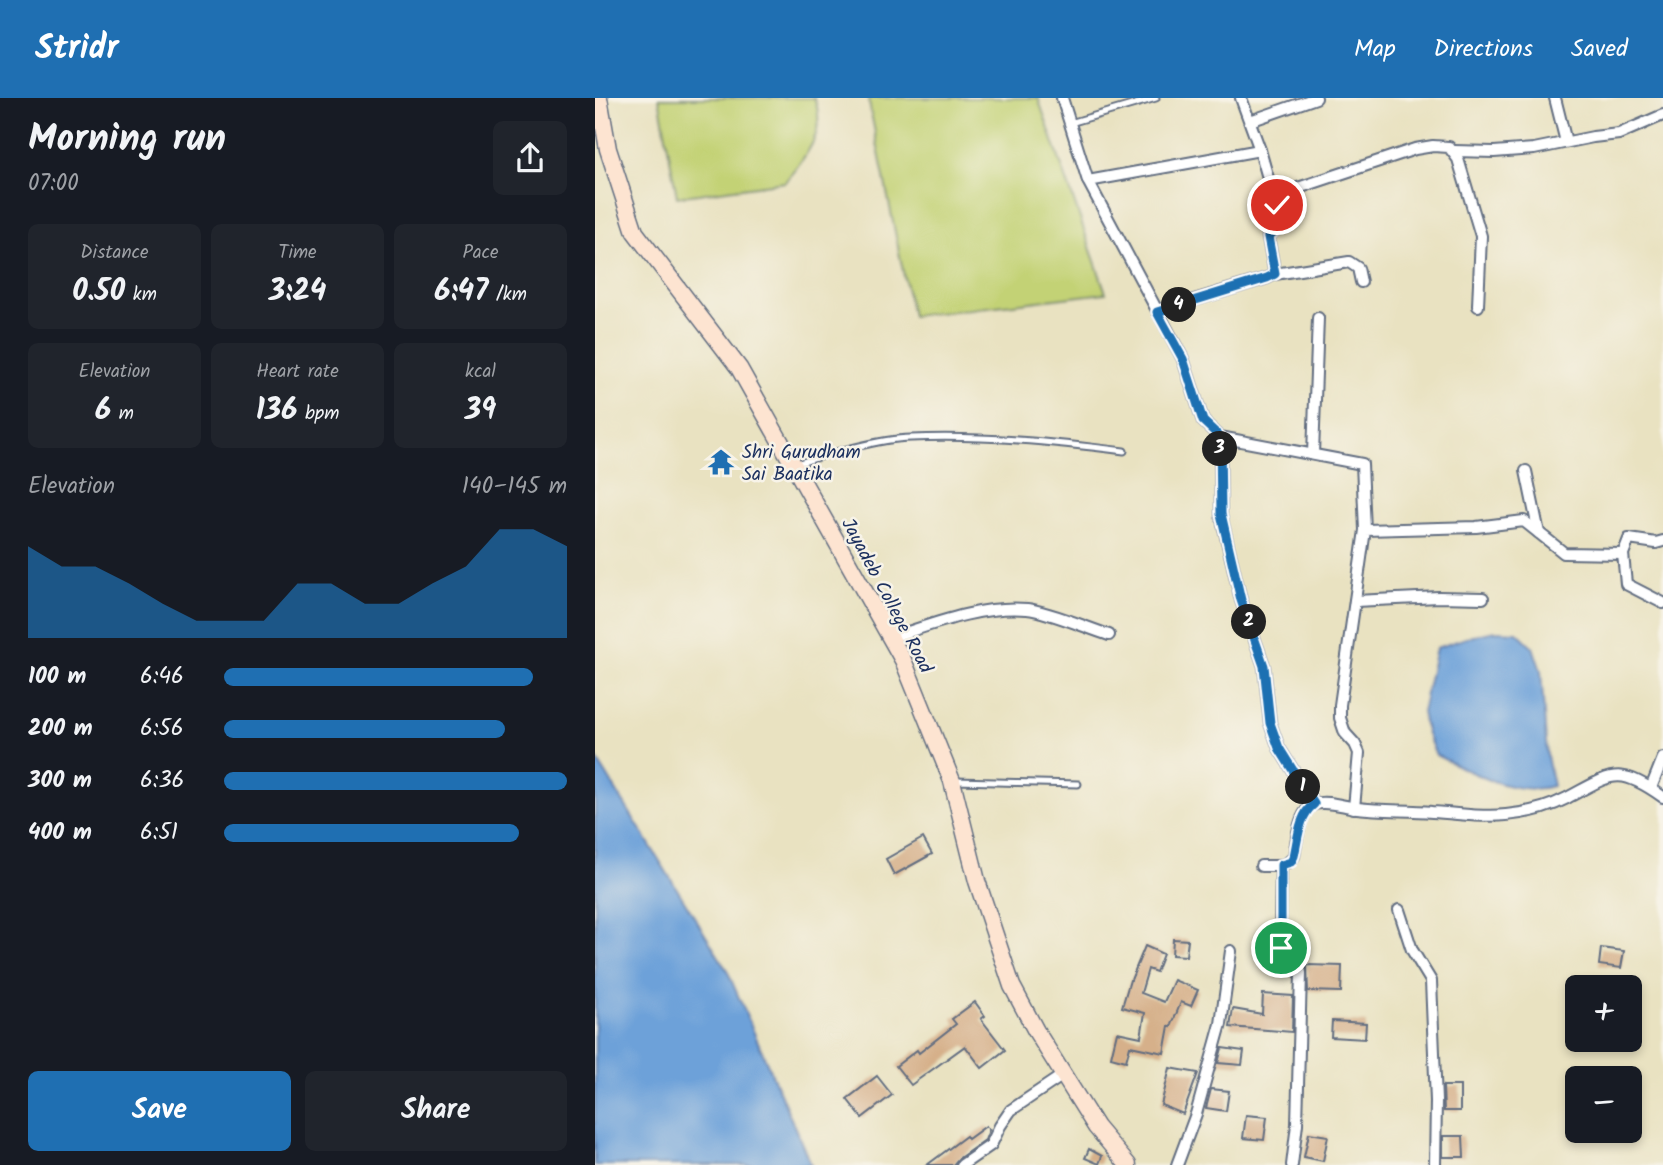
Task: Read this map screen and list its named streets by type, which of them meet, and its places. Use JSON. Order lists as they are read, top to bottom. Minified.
{"streets":{"street":["Jayadeb College Road"]},"places":{"temple":["Shri Gurudham Sai Baatika"]},"page":{"header":"Stridr","nav":["Map","Directions","Saved"],"heading":["Morning run","07:00"],"stats":[["Distance","0.50 km"],["Time","3:24"],["Pace","6:47 /km"],["Elevation","6 m"],["Heart rate","136 bpm"],["kcal","39"]],"pins":["4","3","2","1"],"chart":["Elevation","140–145 m"],"list":[{"name":"100 m","note":"6:46"},{"name":"200 m","note":"6:56"},{"name":"300 m","note":"6:36"},{"name":"400 m","note":"6:51"}],"map_buttons":["+","−"],"buttons":["Save","Share"]}}
